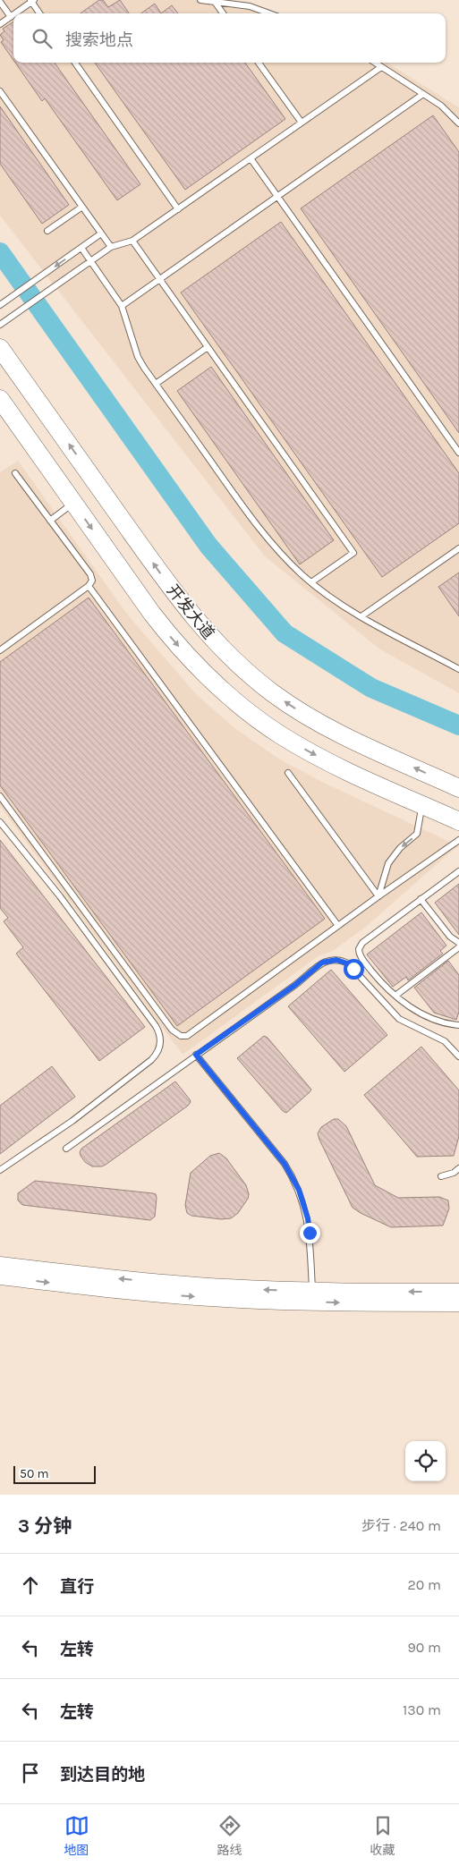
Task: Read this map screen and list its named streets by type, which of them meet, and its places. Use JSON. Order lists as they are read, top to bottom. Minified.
{"streets":{"main road":["开发大道"]},"scale_bar":"50 m","page":{"search":"搜索地点","scale":"50 m","heading":["3 分钟","步行 · 240 m"],"list":[["直行","20 m"],["左转","90 m"],["左转","130 m"],"到达目的地"],"nav":["地图","路线","收藏"]}}
